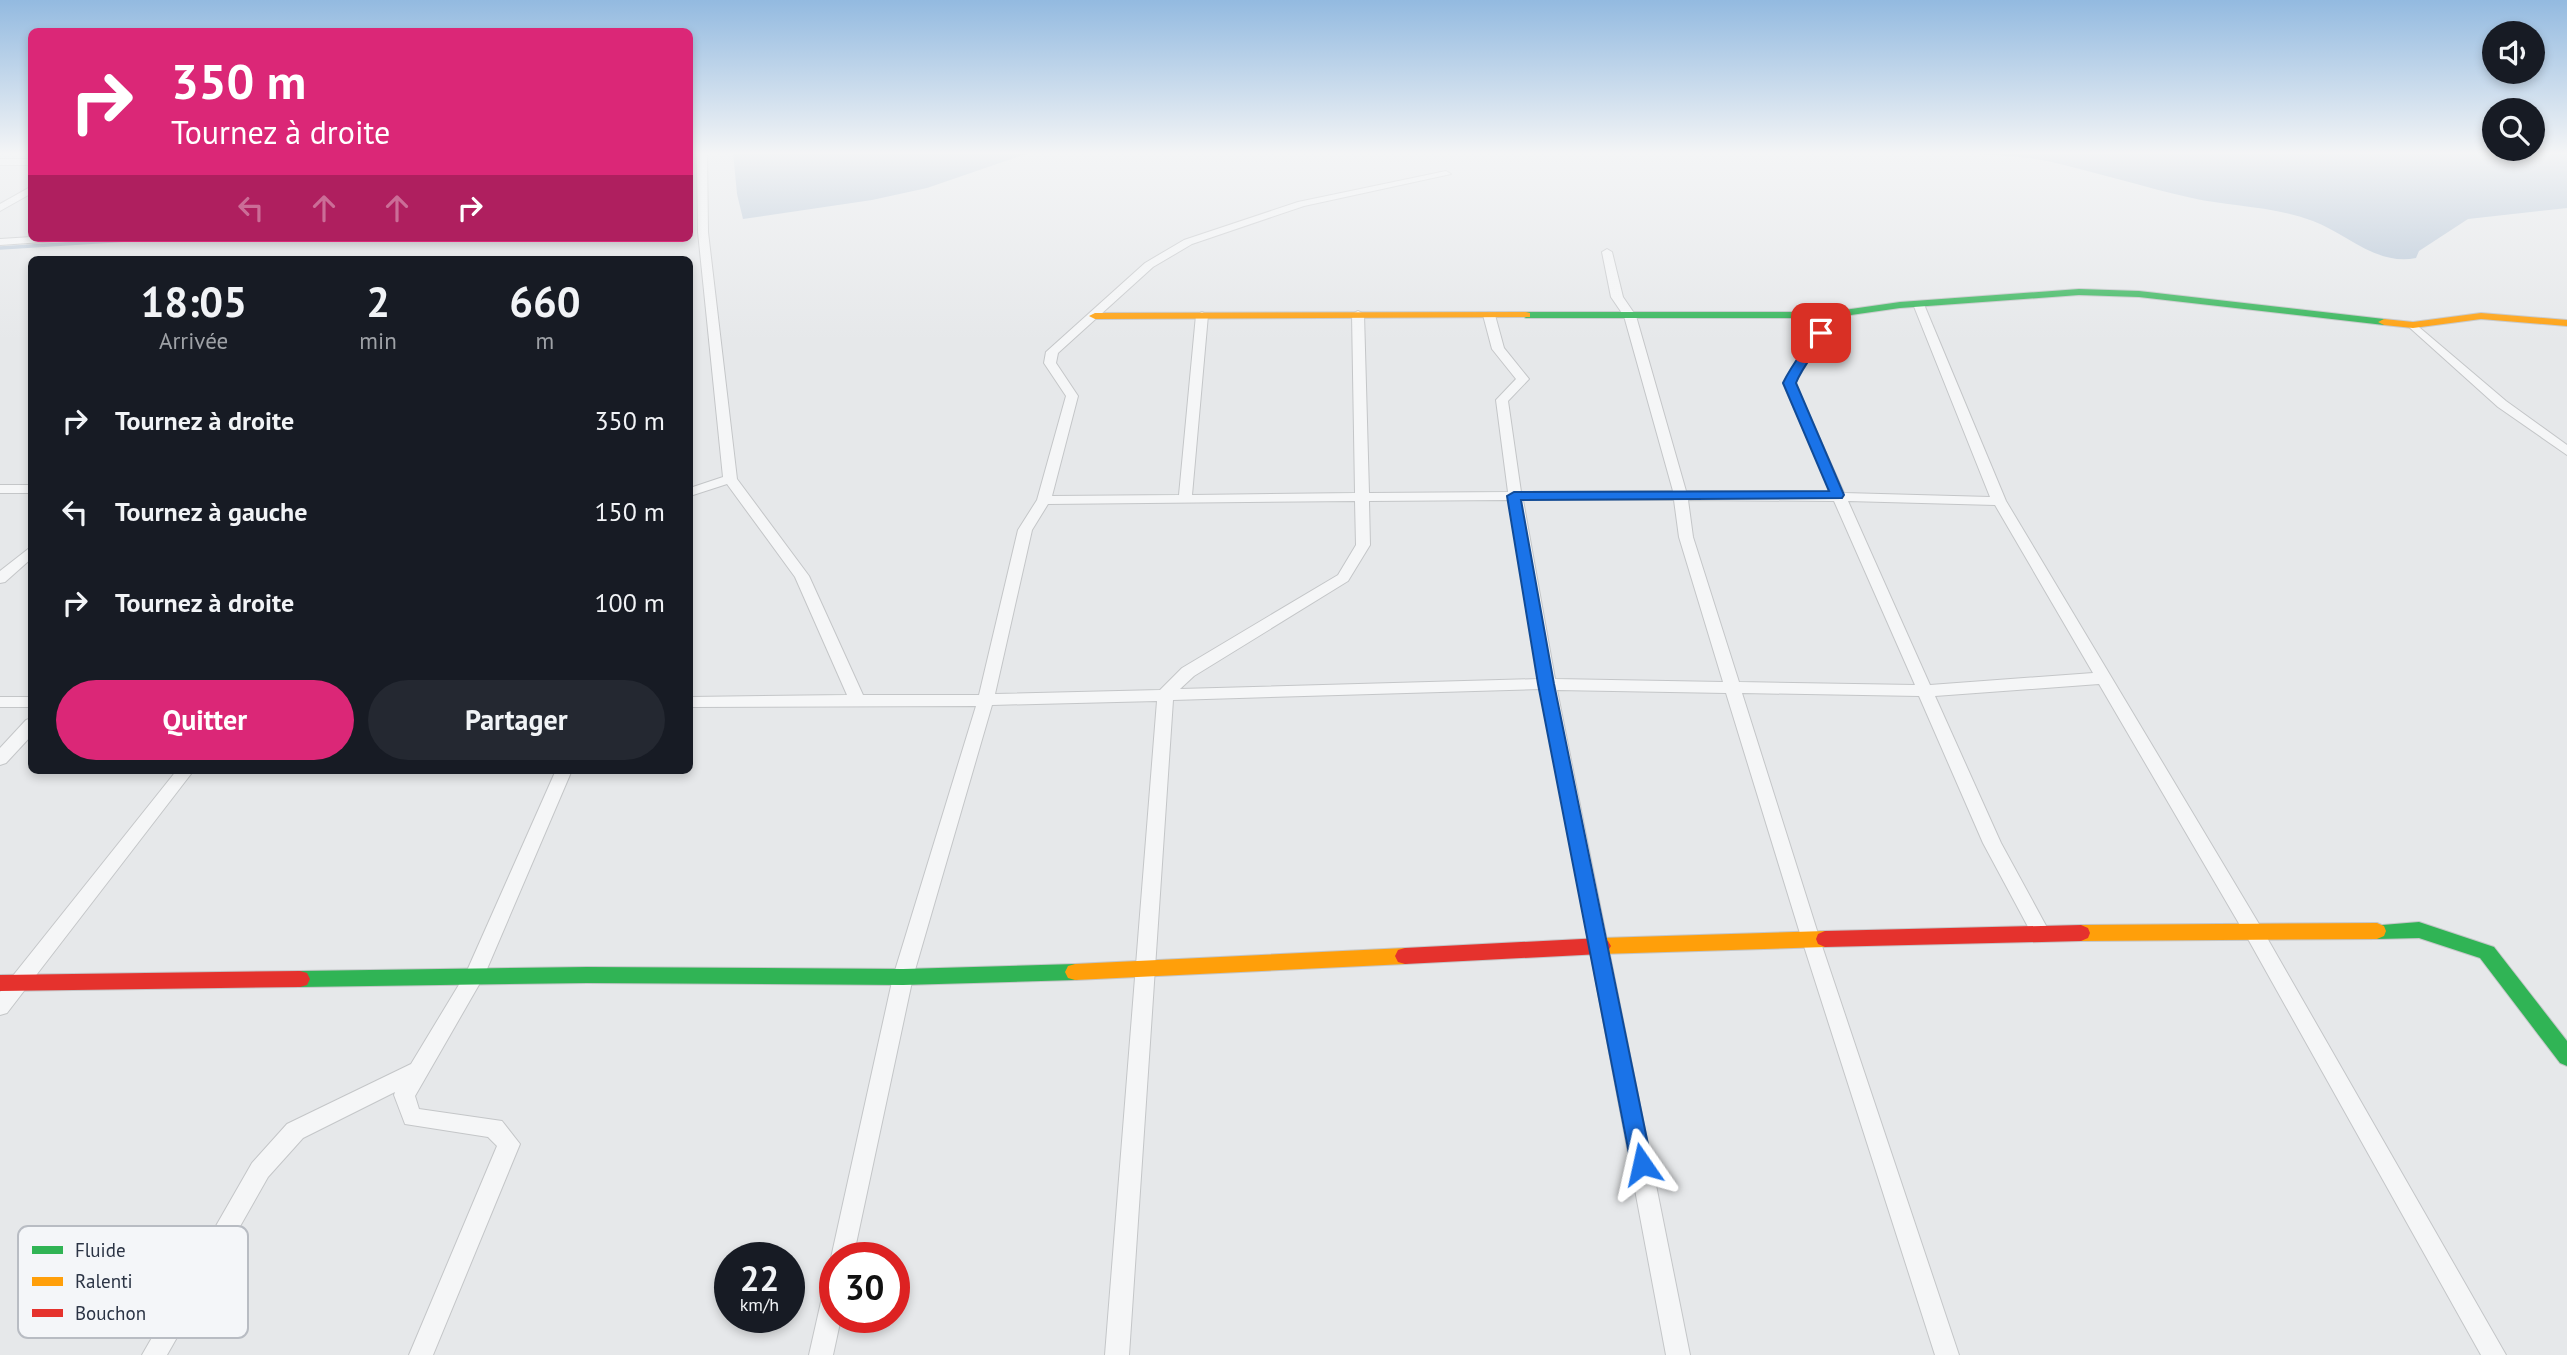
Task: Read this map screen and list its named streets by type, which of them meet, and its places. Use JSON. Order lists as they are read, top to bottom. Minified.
{"legend":["Fluide","Ralenti","Bouchon"],"page":{"turn":["350 m","Tournez à droite"],"eta":["18:05","Arrivée","2","min","660","m"],"list":[{"name":"Tournez à droite","value":"350 m"},{"name":"Tournez à gauche","value":"150 m"},{"name":"Tournez à droite","value":"100 m"}],"buttons":["Quitter","Partager"],"speed":"22 km/h","limit":"30"}}
